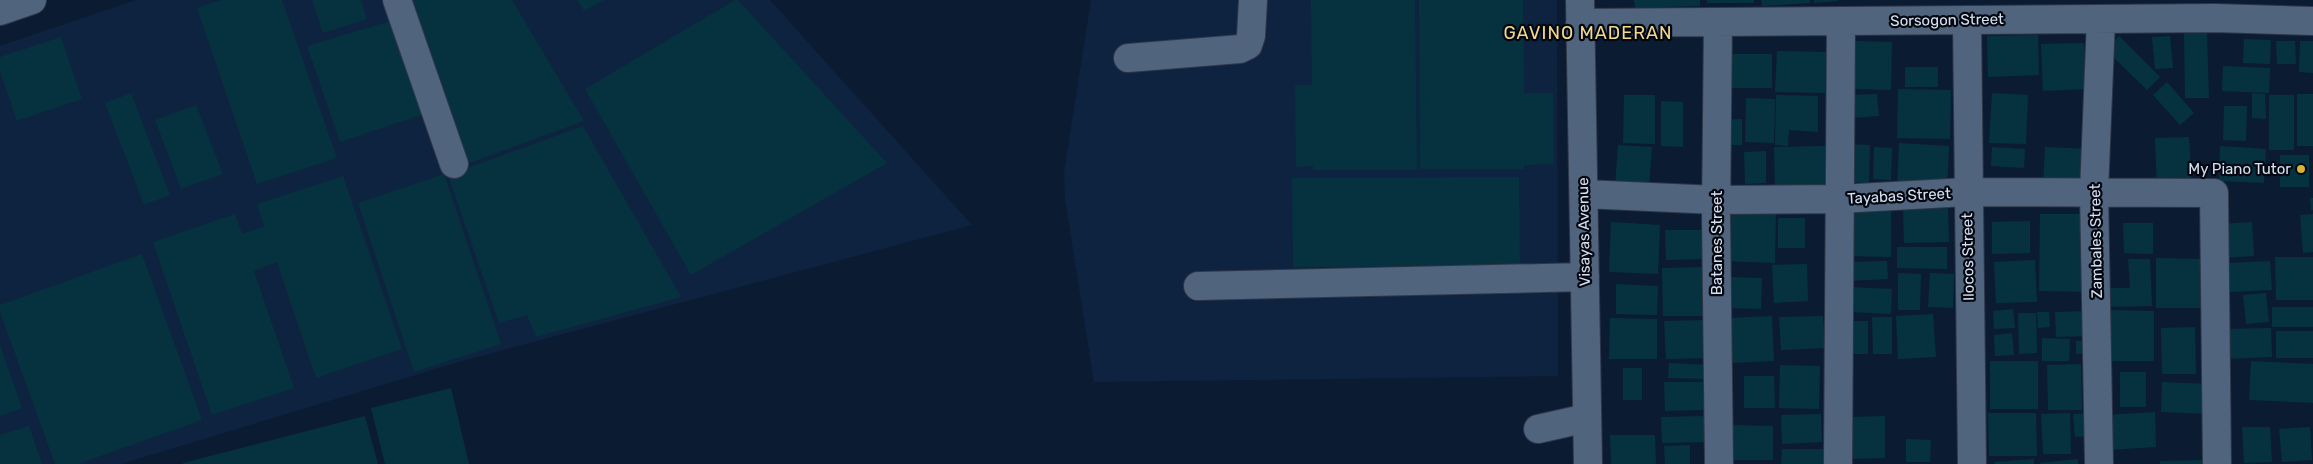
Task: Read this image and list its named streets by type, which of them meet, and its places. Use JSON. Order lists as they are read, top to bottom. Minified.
{"streets":{"street":["Sorsogon Street","Tayabas Street","Visayas Avenue","Zambales Street","Batanes Street","Ilocos Street"]},"crossings":[["Sorsogon Street","Visayas Avenue"],["Sorsogon Street","Zambales Street"],["Sorsogon Street","Batanes Street"],["Sorsogon Street","Ilocos Street"],["Tayabas Street","Visayas Avenue"],["Tayabas Street","Zambales Street"],["Tayabas Street","Batanes Street"],["Tayabas Street","Ilocos Street"]],"districts":["GAVINO MADERAN"],"places":["My Piano Tutor"]}
